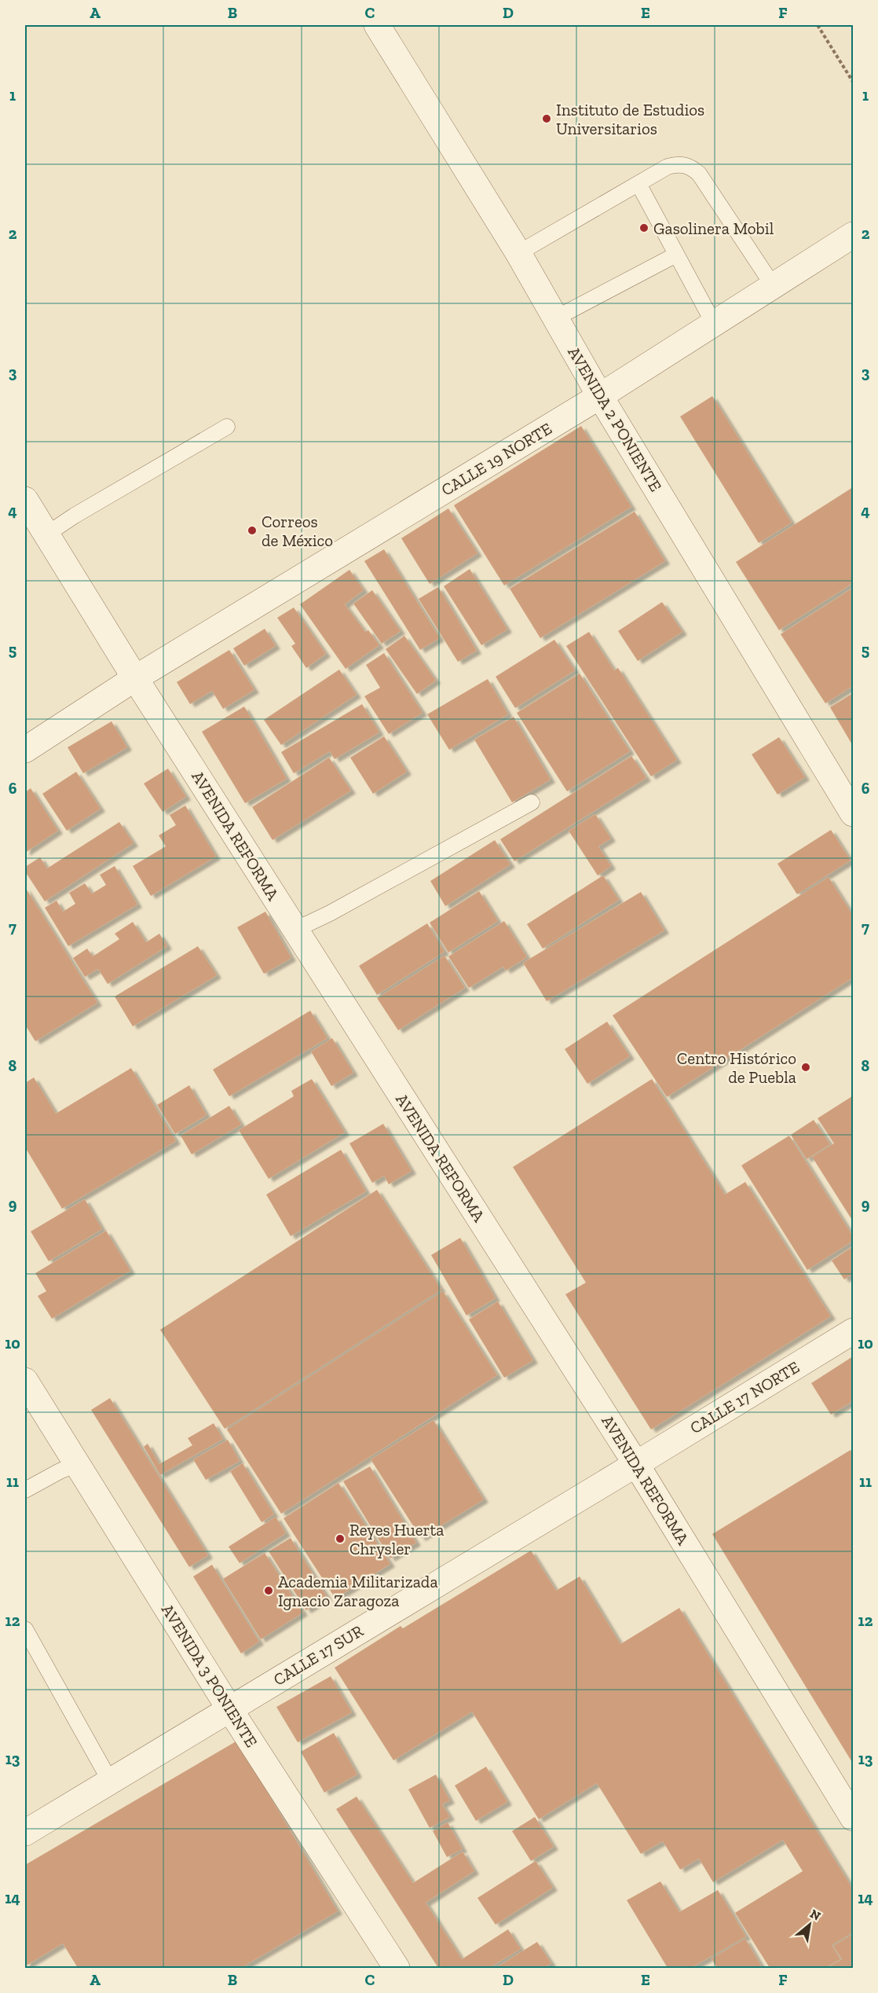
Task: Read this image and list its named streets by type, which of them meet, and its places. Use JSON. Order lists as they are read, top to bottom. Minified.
{"streets":{"street":["AVENIDA 2 PONIENTE","CALLE 19 NORTE","AVENIDA REFORMA","CALLE 17 NORTE","CALLE 17 SUR","AVENIDA 3 PONIENTE"]},"crossings":[["AVENIDA 2 PONIENTE","CALLE 19 NORTE"],["CALLE 19 NORTE","AVENIDA REFORMA"],["AVENIDA REFORMA","CALLE 17 NORTE"],["AVENIDA REFORMA","CALLE 17 SUR"],["CALLE 17 NORTE","CALLE 17 SUR"],["CALLE 17 SUR","AVENIDA 3 PONIENTE"]],"places":["Instituto de Estudios Universitarios","Gasolinera Mobil","Correos de México","Centro Histórico de Puebla","Reyes Huerta Chrysler","Academia Militarizada Ignacio Zaragoza"],"north":"top right","grid":{"columns":["A","B","C","D","E","F"],"rows":["1","2","3","4","5","6","7","8","9","10","11","12","13","14"]}}
